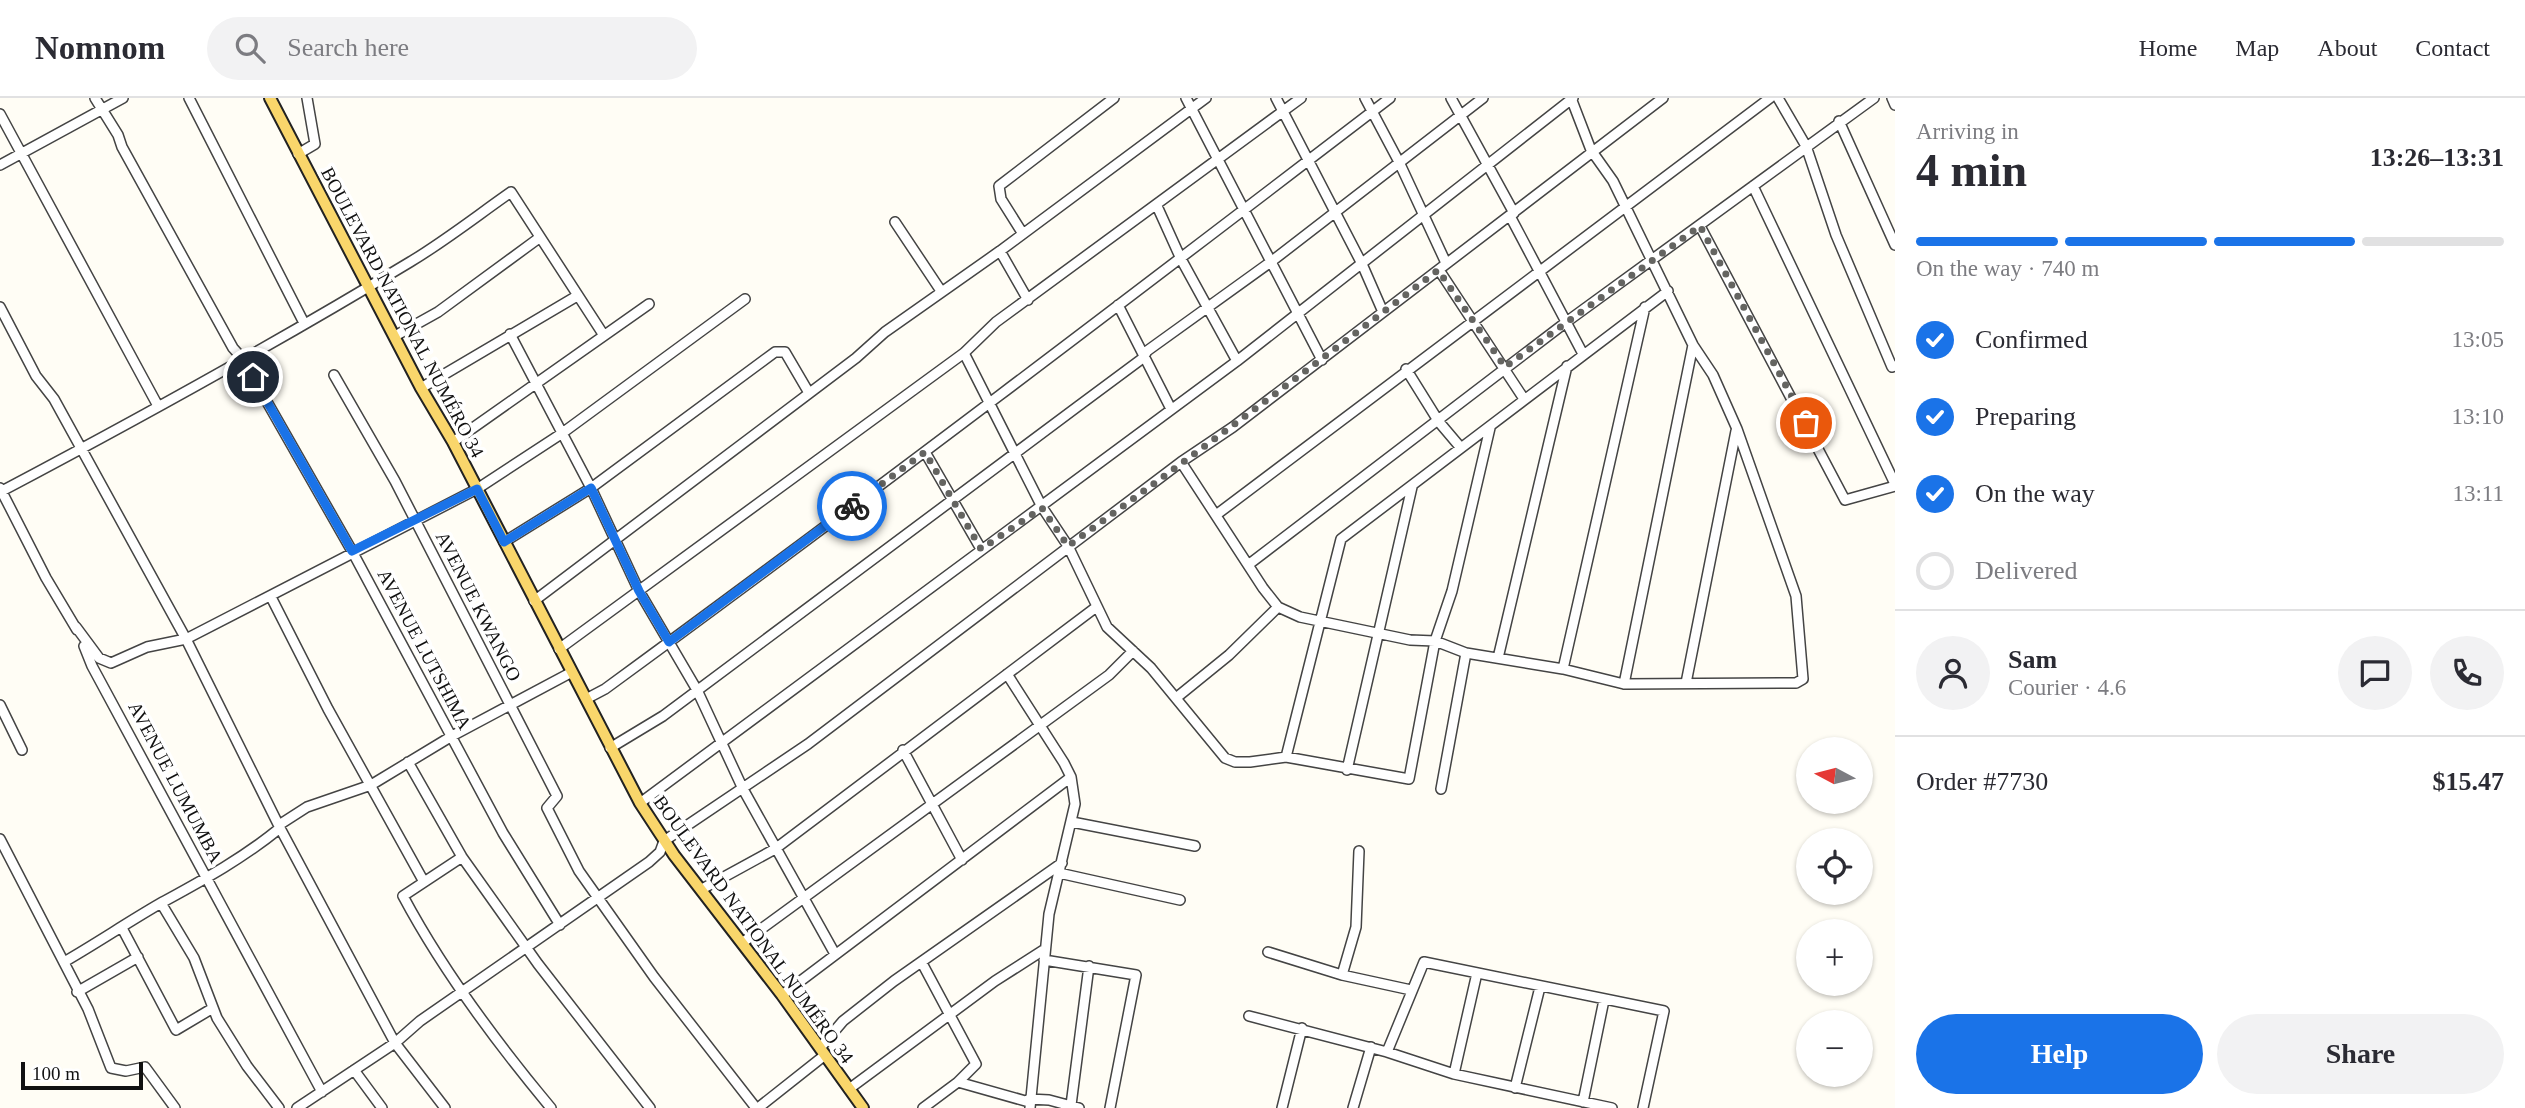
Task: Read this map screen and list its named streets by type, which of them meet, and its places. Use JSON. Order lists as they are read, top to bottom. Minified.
{"streets":{"main road":["BOULEVARD NATIONAL NUMÉRO 34"],"street":["AVENUE KWANGO","AVENUE LUTSHIMA","AVENUE LUMUMBA"]},"scale_bar":"100 m","north":"left","page":{"header":"Nomnom","search":"Search here","nav":["Home","Map","About","Contact"],"heading":["4 min","Arriving in","13:26–13:31"],"panel":["Sam","Courier · 4.6","Order #7730","$15.47"],"bar":"On the way · 740 m","list":[["Confirmed","13:05"],["Preparing","13:10"],["On the way","13:11"],"Delivered"],"map_buttons":["+","−"],"buttons":["Help","Share"],"scale":"100 m"}}
